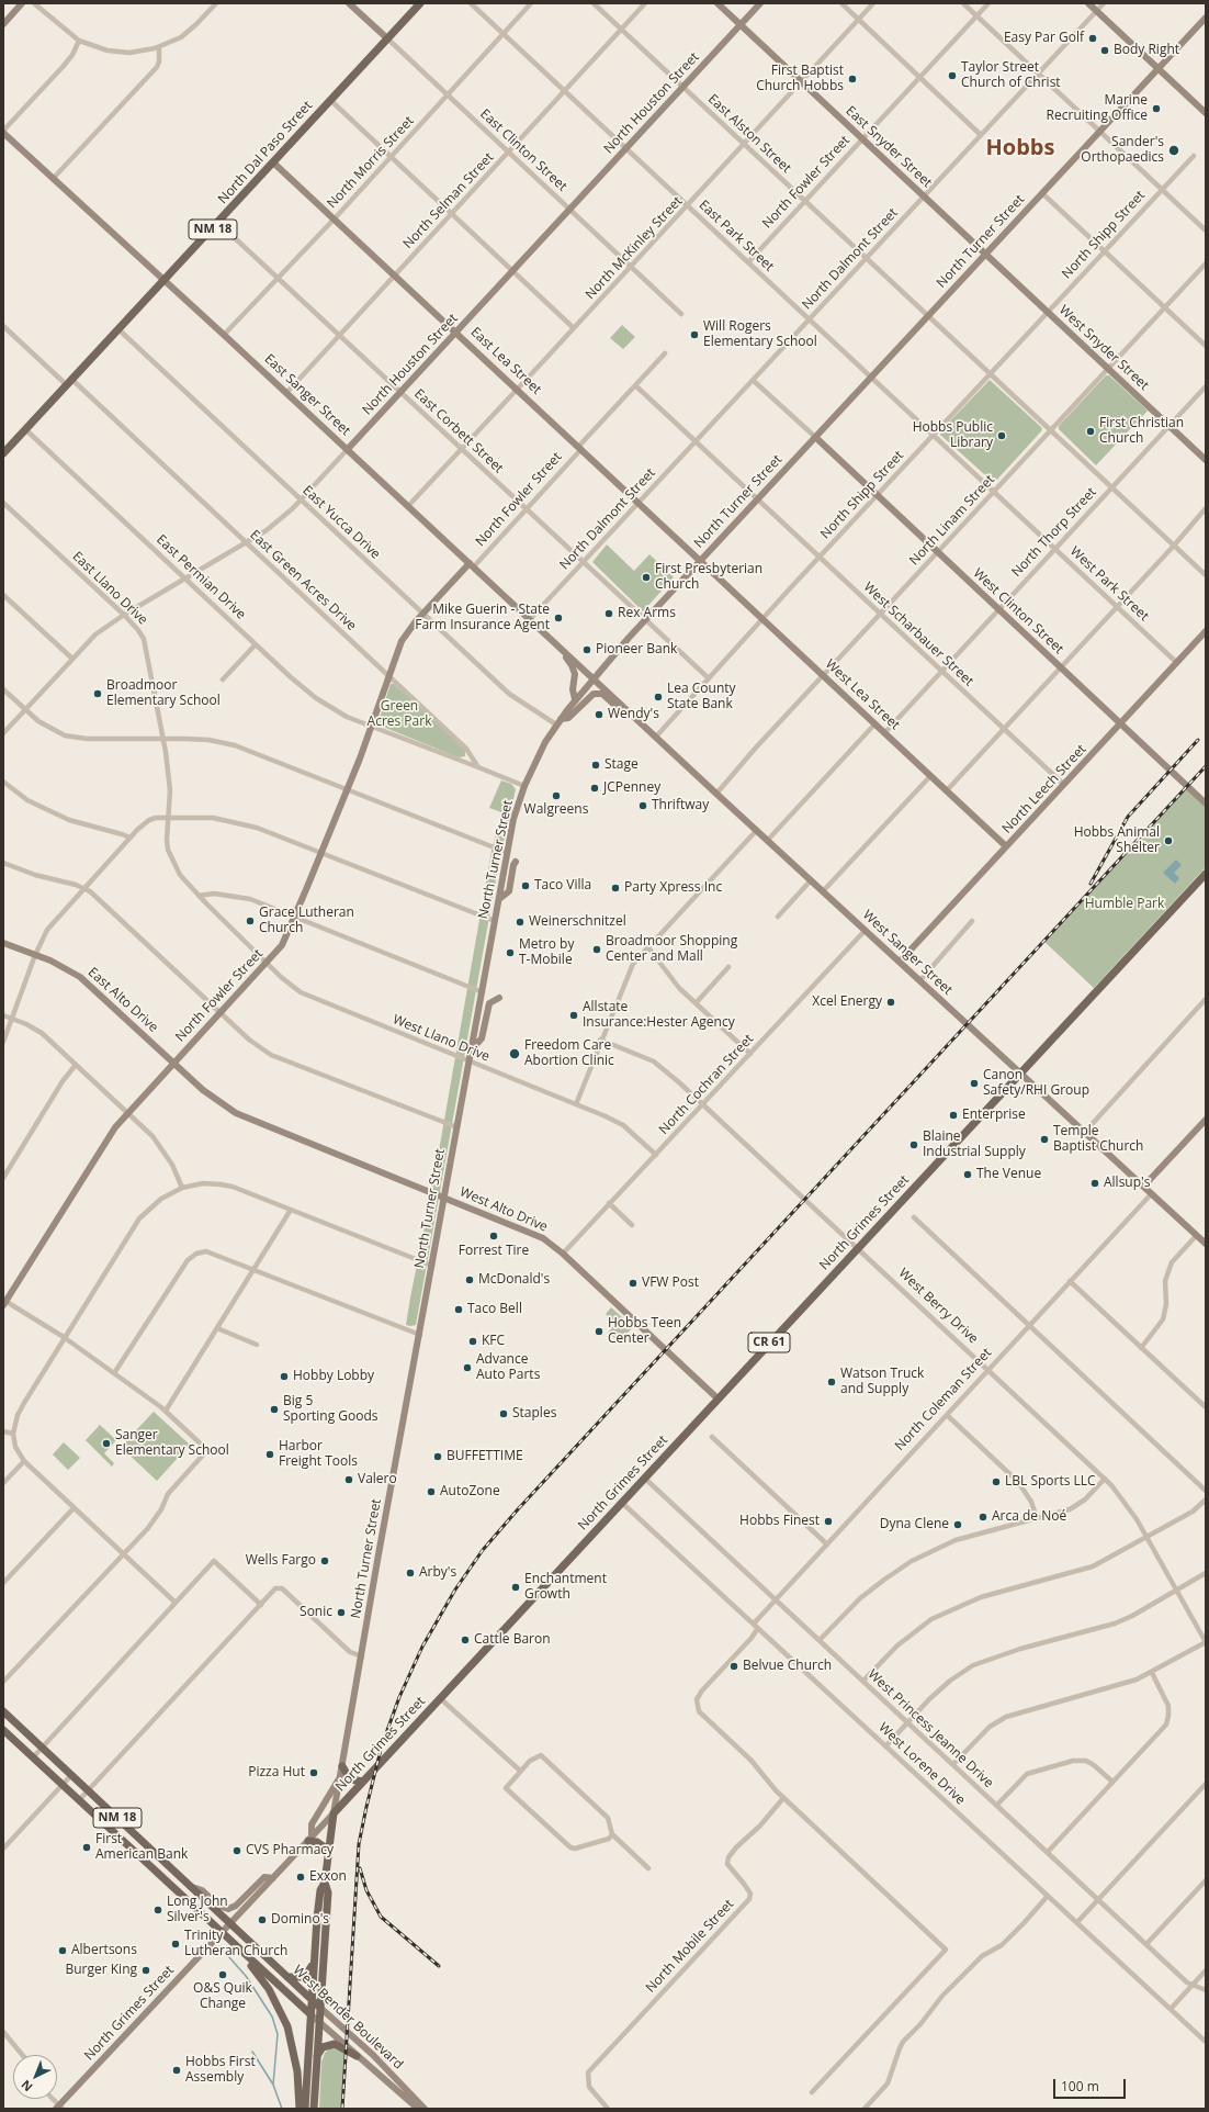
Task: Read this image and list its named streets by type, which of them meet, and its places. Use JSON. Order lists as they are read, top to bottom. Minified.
{"streets":{"main road":["North Dal Paso Street","NM 18","North Turner Street","North Grimes Street","CR 61","West Bender Boulevard"],"street":["North Houston Street","East Alston Street","East Snyder Street","East Clinton Street","North Morris Street","North Fowler Street","North Selman Street","North Shipp Street","East Park Street","North McKinley Street","North Dalmont Street","West Snyder Street","East Lea Street","East Sanger Street","East Corbett Street","North Linam Street","East Yucca Drive","North Thorp Street","East Permian Drive","East Green Acres Drive","West Park Street","East Llano Drive","West Clinton Street","West Scharbauer Street","West Lea Street","North Leech Street","West Sanger Street","East Alto Drive","West Llano Drive","North Cochran Street","West Alto Drive","West Berry Drive","North Coleman Street","West Princess Jeanne Drive","West Lorene Drive","North Mobile Street"]},"crossings":[["North Houston Street","East Alston Street"],["North Houston Street","East Snyder Street"],["North Houston Street","East Clinton Street"],["North Houston Street","East Park Street"],["North Houston Street","East Lea Street"],["North Houston Street","East Sanger Street"],["North Houston Street","East Corbett Street"],["North Houston Street","East Yucca Drive"],["North Houston Street","East Permian Drive"],["North Houston Street","East Green Acres Drive"],["North Houston Street","East Llano Drive"],["East Alston Street","North Fowler Street"],["East Alston Street","North Selman Street"],["East Alston Street","North Shipp Street"],["East Alston Street","North Turner Street"],["East Alston Street","North McKinley Street"],["East Alston Street","North Dalmont Street"],["East Alston Street","North Linam Street"],["East Alston Street","North Thorp Street"],["East Snyder Street","North Fowler Street"],["East Snyder Street","North Turner Street"],["East Snyder Street","North McKinley Street"],["East Snyder Street","North Dalmont Street"],["East Snyder Street","West Snyder Street"],["East Clinton Street","North Dal Paso Street"],["East Clinton Street","North Morris Street"],["East Clinton Street","North Selman Street"],["East Clinton Street","North McKinley Street"],["North Dal Paso Street","East Lea Street"],["North Dal Paso Street","East Sanger Street"],["North Dal Paso Street","East Corbett Street"],["North Dal Paso Street","East Yucca Drive"],["North Dal Paso Street","East Permian Drive"],["North Dal Paso Street","East Green Acres Drive"],["North Morris Street","East Park Street"],["North Morris Street","East Lea Street"],["North Morris Street","East Sanger Street"],["North Morris Street","East Corbett Street"],["North Fowler Street","East Park Street"],["North Fowler Street","East Lea Street"],["North Fowler Street","East Sanger Street"],["North Fowler Street","East Corbett Street"],["North Fowler Street","East Yucca Drive"],["North Fowler Street","East Permian Drive"],["North Fowler Street","East Green Acres Drive"],["North Fowler Street","East Llano Drive"],["North Fowler Street","West Scharbauer Street"],["North Fowler Street","East Alto Drive"],["North Fowler Street","West Llano Drive"],["North Fowler Street","West Alto Drive"],["North Selman Street","East Park Street"],["North Selman Street","East Lea Street"],["North Selman Street","East Sanger Street"],["North Selman Street","East Corbett Street"],["North Shipp Street","West Snyder Street"],["North Shipp Street","East Corbett Street"],["North Shipp Street","West Park Street"],["North Shipp Street","West Clinton Street"],["North Shipp Street","West Scharbauer Street"],["North Shipp Street","West Lea Street"],["North Shipp Street","West Sanger Street"],["East Park Street","North Turner Street"],["East Park Street","North McKinley Street"],["East Park Street","North Dalmont Street"],["East Park Street","West Park Street"],["North Turner Street","West Snyder Street"],["North Turner Street","East Lea Street"],["North Turner Street","East Sanger Street"],["North Turner Street","East Corbett Street"],["North Turner Street","East Yucca Drive"],["North Turner Street","West Park Street"],["North Turner Street","West Clinton Street"],["North Turner Street","West Scharbauer Street"],["North Turner Street","West Lea Street"],["North Turner Street","West Sanger Street"],["North Turner Street","West Llano Drive"],["North Turner Street","West Alto Drive"],["North Turner Street","North Grimes Street"],["North Turner Street","West Bender Boulevard"],["North McKinley Street","East Lea Street"],["North McKinley Street","East Sanger Street"],["North McKinley Street","East Corbett Street"],["North Dalmont Street","East Lea Street"],["North Dalmont Street","East Sanger Street"],["North Dalmont Street","East Corbett Street"],["North Dalmont Street","West Scharbauer Street"],["West Snyder Street","North Linam Street"],["West Snyder Street","North Thorp Street"],["East Lea Street","West Lea Street"],["East Sanger Street","West Sanger Street"],["North Linam Street","West Park Street"],["North Linam Street","West Clinton Street"],["North Linam Street","West Scharbauer Street"],["North Linam Street","West Lea Street"],["North Linam Street","West Sanger Street"],["North Thorp Street","West Park Street"],["North Thorp Street","West Clinton Street"],["North Thorp Street","West Scharbauer Street"],["North Thorp Street","West Lea Street"],["East Permian Drive","East Green Acres Drive"],["West Park Street","North Leech Street"],["East Llano Drive","West Llano Drive"],["West Clinton Street","North Leech Street"],["West Scharbauer Street","North Leech Street"],["West Lea Street","North Leech Street"],["North Leech Street","West Sanger Street"],["West Sanger Street","North Cochran Street"],["West Sanger Street","North Grimes Street"],["West Sanger Street","North Coleman Street"],["East Alto Drive","West Alto Drive"],["West Llano Drive","North Cochran Street"],["North Cochran Street","West Alto Drive"],["North Cochran Street","West Berry Drive"],["West Alto Drive","North Grimes Street"],["North Grimes Street","West Berry Drive"],["North Grimes Street","West Princess Jeanne Drive"],["North Grimes Street","West Lorene Drive"],["North Grimes Street","West Bender Boulevard"],["West Berry Drive","North Coleman Street"],["North Coleman Street","West Princess Jeanne Drive"],["North Coleman Street","West Lorene Drive"]],"districts":["Hobbs"],"parks":["Green Acres Park","Humble Park"],"places":["Easy Par Golf","Body Right","Taylor Street Church of Christ","First Baptist Church Hobbs","Marine Recruiting Office","Sander's Orthopaedics","Will Rogers Elementary School","First Christian Church","Hobbs Public Library","First Presbyterian Church","Rex Arms","Mike Guerin - State Farm Insurance Agent","Pioneer Bank","Broadmoor Elementary School","Lea County State Bank","Wendy's","Stage","JCPenney","Walgreens","Thriftway","Hobbs Animal Shelter","Taco Villa","Party Xpress Inc","Grace Lutheran Church","Weinerschnitzel","Broadmoor Shopping Center and Mall","Metro by T-Mobile","Xcel Energy","Allstate Insurance:Hester Agency","Freedom Care Abortion Clinic","Canon Safety/RHI Group","Enterprise","Temple Baptist Church","Blaine Industrial Supply","The Venue","Allsup's","Forrest Tire","McDonald's","VFW Post","Taco Bell","Hobbs Teen Center","KFC","Advance Auto Parts","Hobby Lobby","Watson Truck and Supply","Big 5 Sporting Goods","Staples","Sanger Elementary School","Harbor Freight Tools","BUFFETTIME","Valero","LBL Sports LLC","AutoZone","Arca de Noé","Hobbs Finest","Dyna Clene","Wells Fargo","Arby's","Enchantment Growth","Sonic","Cattle Baron","Belvue Church","Pizza Hut","First American Bank","CVS Pharmacy","Exxon","Long John Silver's","Domino's","Trinity Lutheran Church","Albertsons","Burger King","O&S Quik Change","Hobbs First Assembly"],"scale_bar":"100 m","north":"bottom left"}
